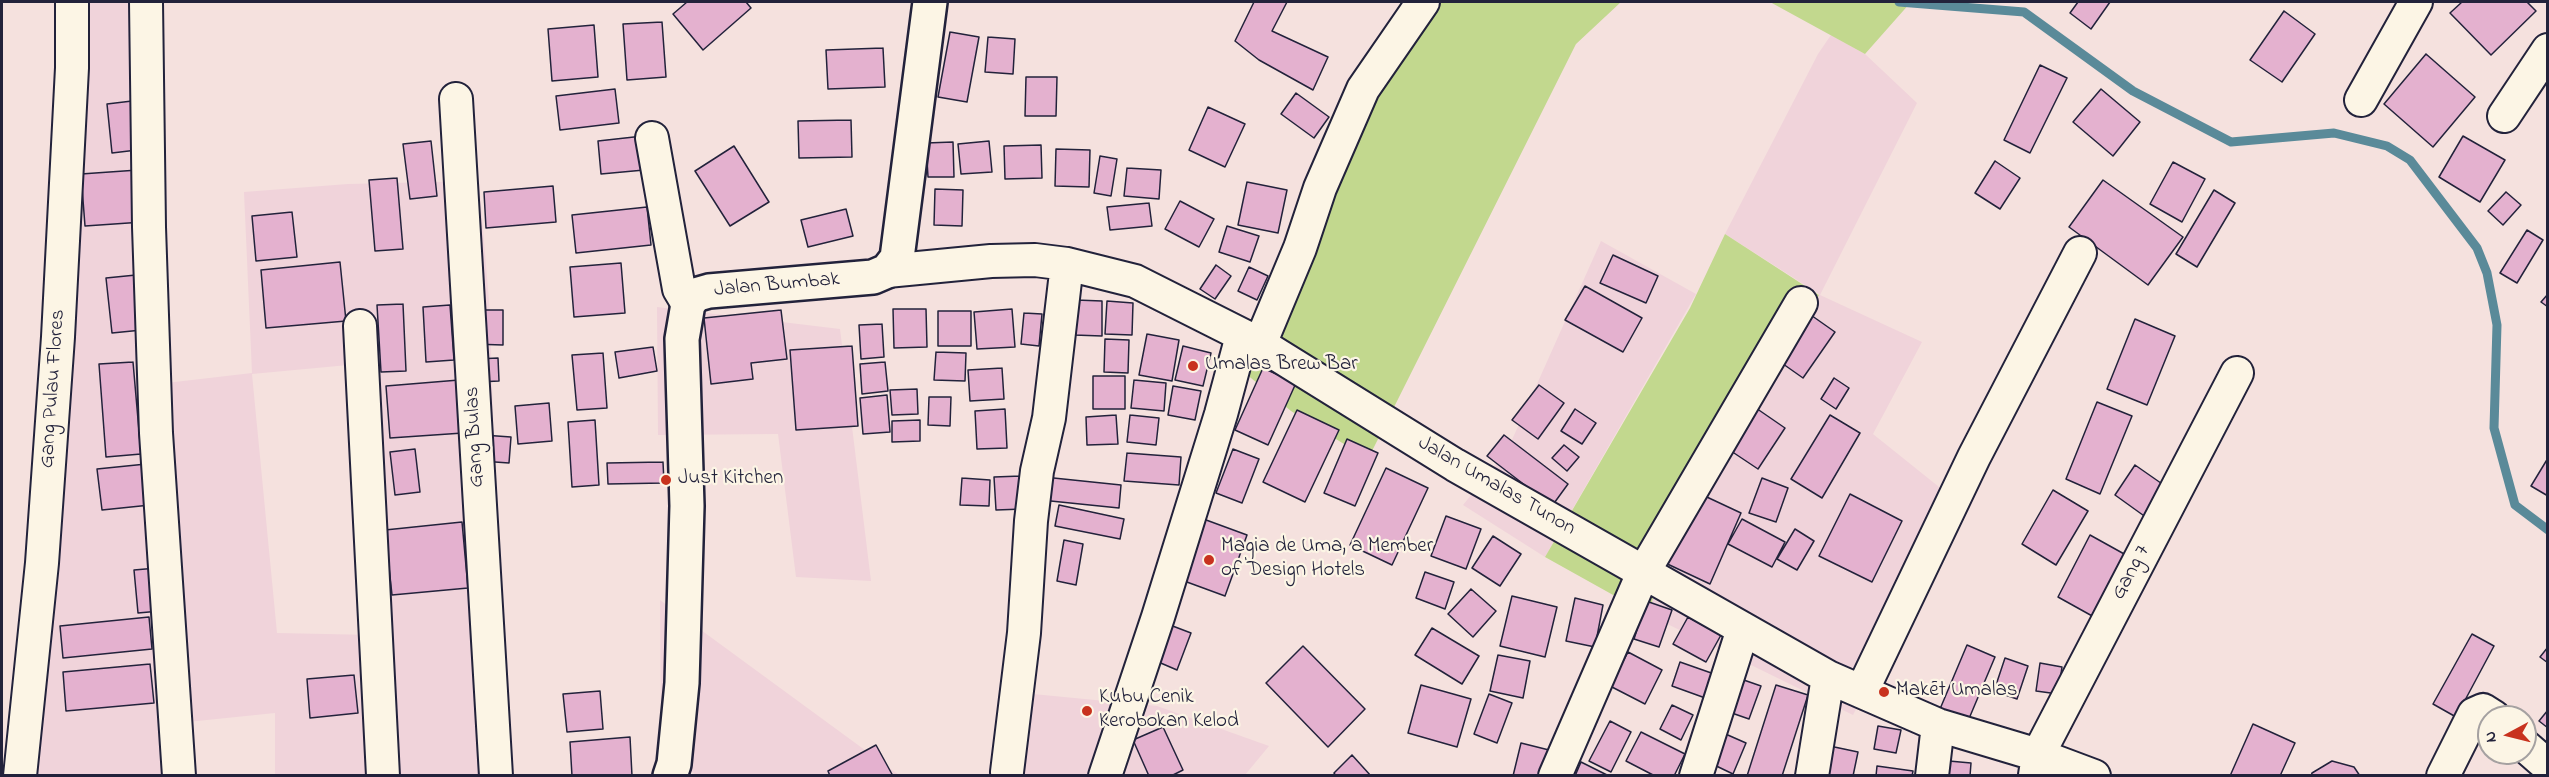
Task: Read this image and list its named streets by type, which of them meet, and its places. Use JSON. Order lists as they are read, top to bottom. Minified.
{"streets":{"street":["Jalan Bumbak","Gang Pulau Flores","Gang Bulas","Jalan Umalas Tunon","Gang 7"]},"crossings":[["Jalan Bumbak","Jalan Umalas Tunon"],["Jalan Umalas Tunon","Gang 7"]],"places":["Umalas Brew Bar","Just Kitchen","Magia de Uma, a Member of Design Hotels","Makēt Umalas","Kubu Cenik Kerobokan Kelod"],"north":"left"}
